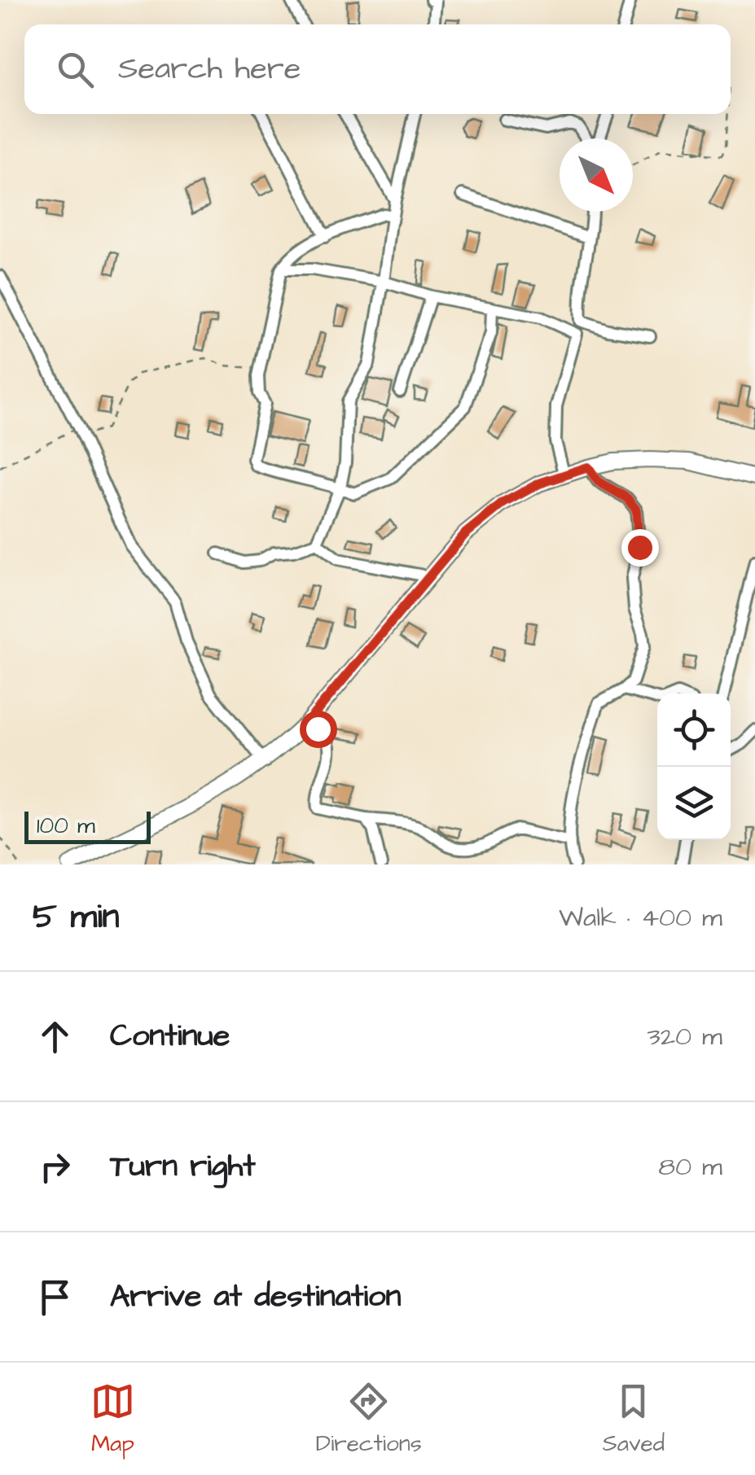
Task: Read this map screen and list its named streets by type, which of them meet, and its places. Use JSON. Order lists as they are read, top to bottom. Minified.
{"scale_bar":"100 m","north":"bottom right","page":{"search":"Search here","scale":"100 m","heading":["5 min","Walk · 400 m"],"list":[["Continue","320 m"],["Turn right","80 m"],"Arrive at destination"],"nav":["Map","Directions","Saved"]}}
